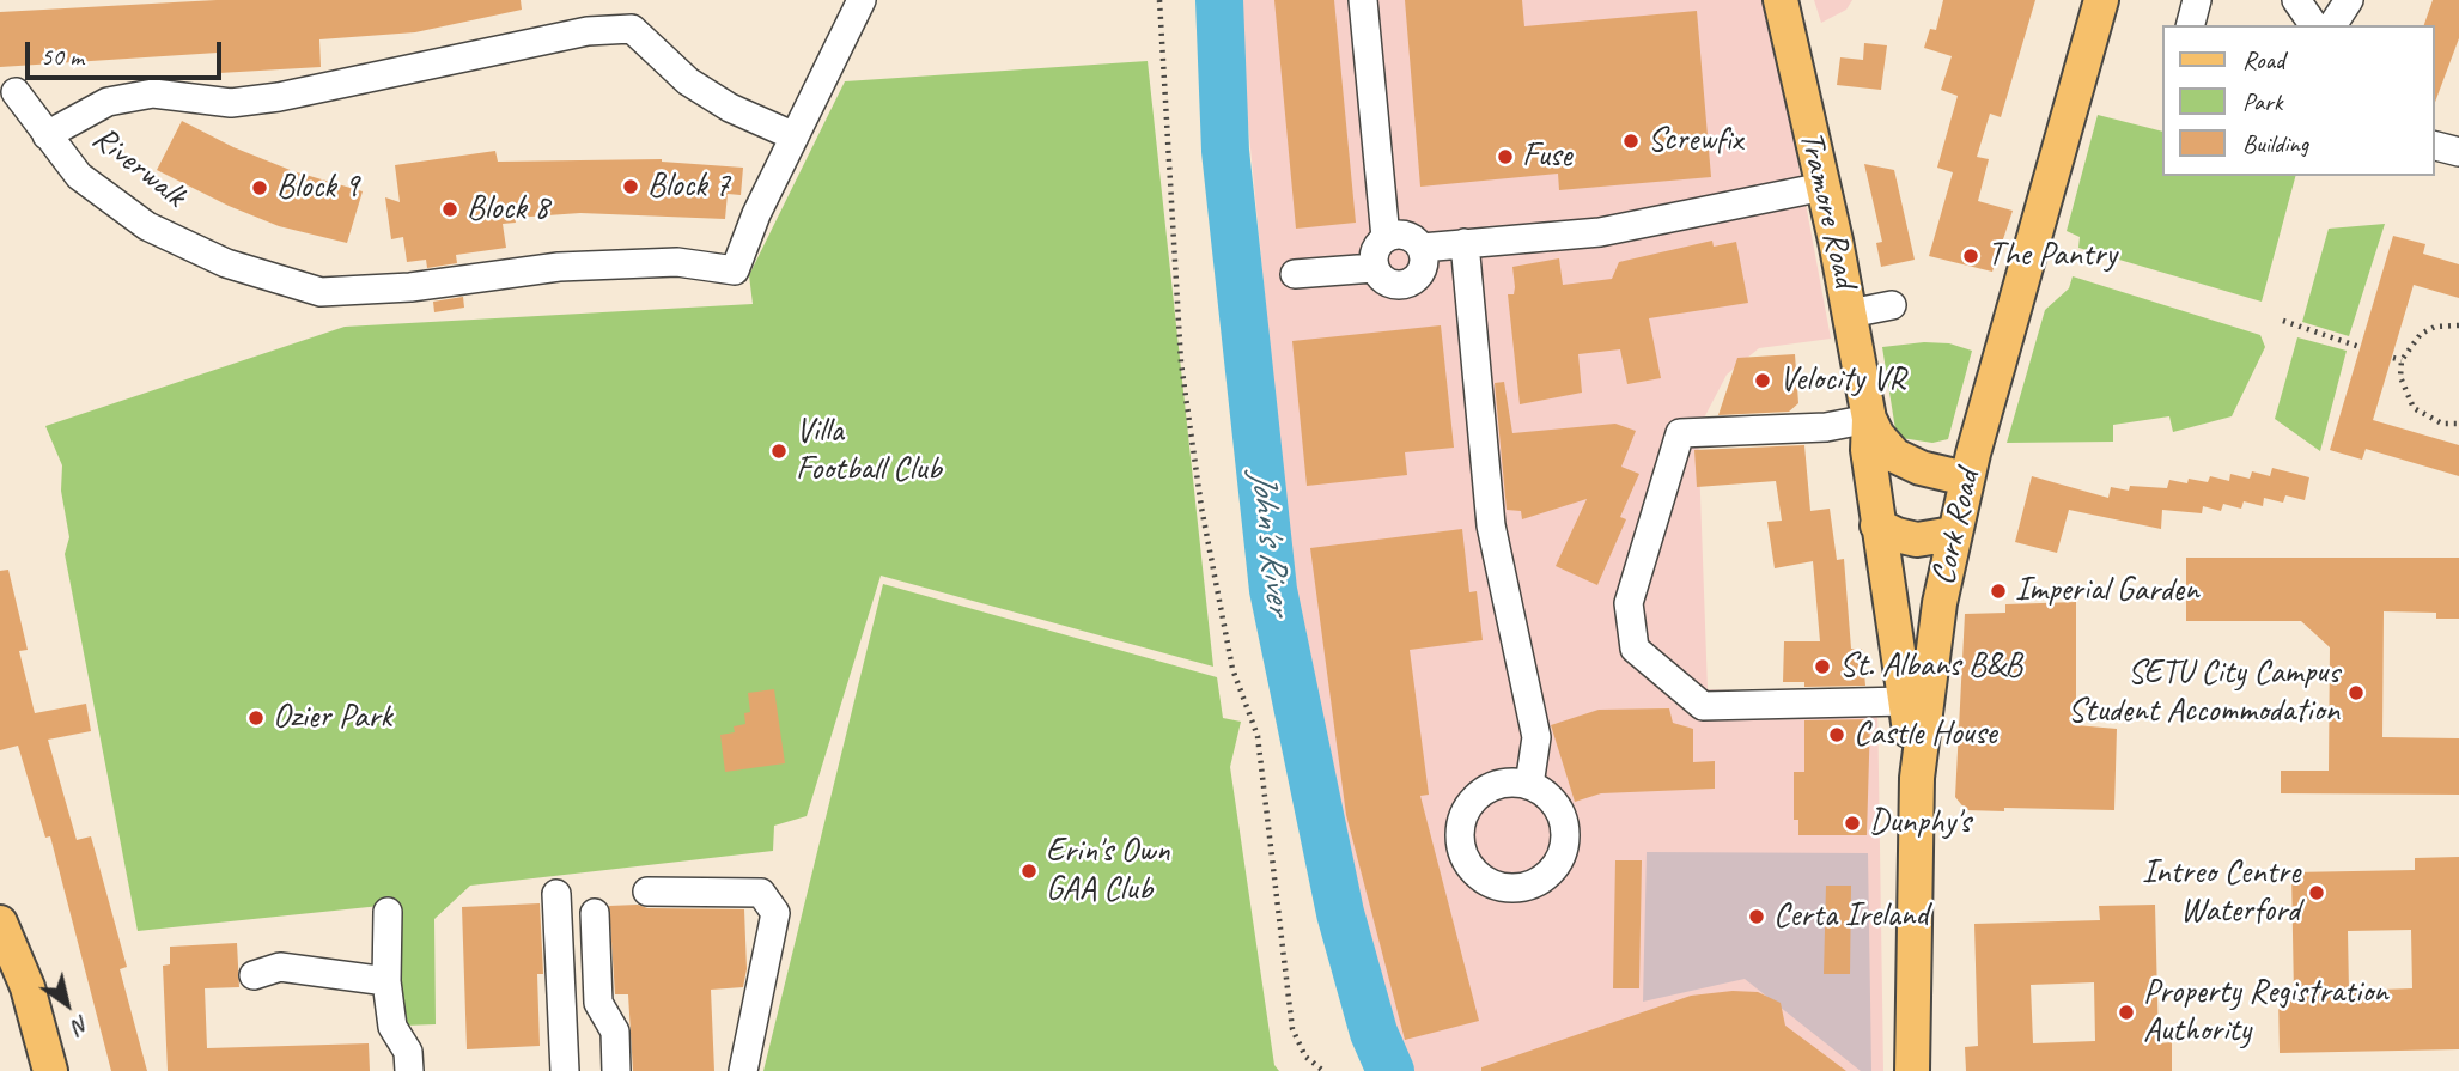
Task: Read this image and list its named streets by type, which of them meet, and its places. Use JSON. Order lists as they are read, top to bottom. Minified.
{"streets":{"main road":["Tramore Road","Cork Road"],"street":["Riverwalk"]},"crossings":[["Tramore Road","Cork Road"]],"water":["John's River"],"places":["Screwfix","Fuse","Block 7","Block 9","Block 8","The Pantry","Velocity VR","Villa Football Club","Imperial Garden","St. Albans B&B","SETU City Campus Student Accommodation","Ozier Park","Castle House","Dunphy's","Erin's Own GAA Club","Intreo Centre Waterford","Certa Ireland","Property Registration Authority"],"legend":["Road","Park","Building"],"scale_bar":"50 m","north":"bottom right"}
